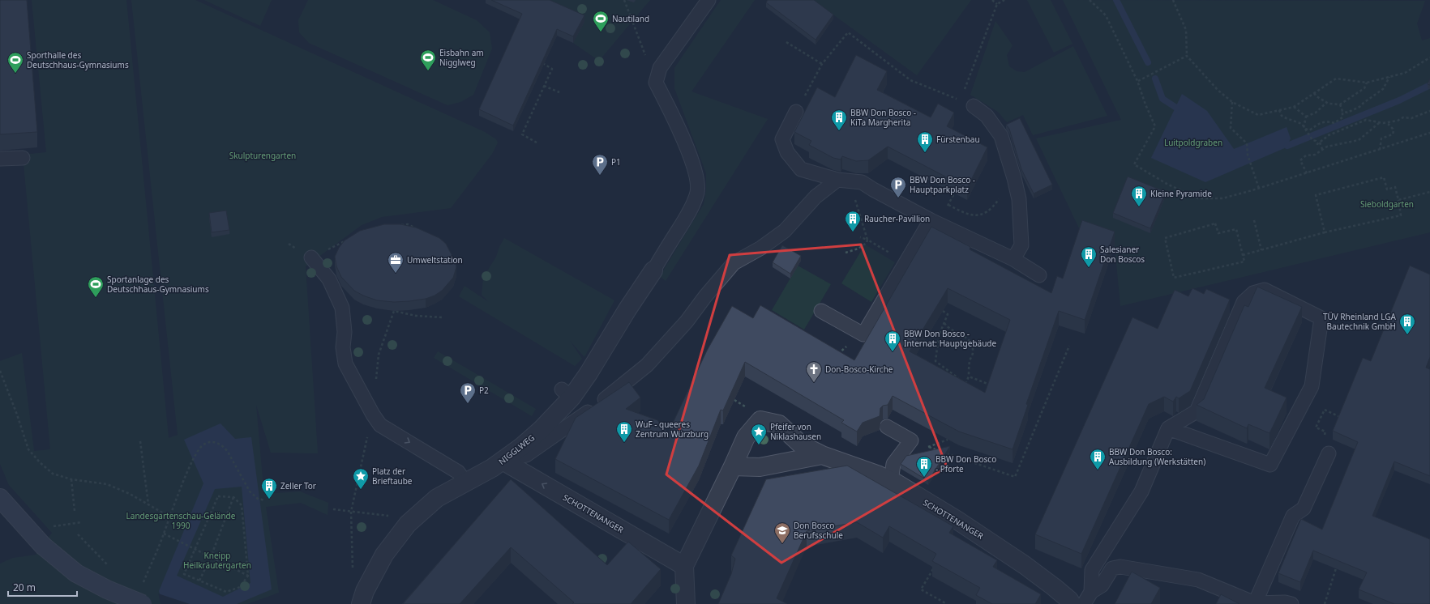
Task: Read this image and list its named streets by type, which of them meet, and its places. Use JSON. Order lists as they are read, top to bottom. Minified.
{"streets":{"street":["NIGGLWEG","SCHOTTENANGER"]},"crossings":[["NIGGLWEG","SCHOTTENANGER"]],"parks":["Luitpoldgraben","Skulpturengarten","Sieboldgarten","Landesgartenschau-Gelände 1990","Kneipp Heilkräutergarten"],"places":{"sports":["Nautiland","Eisbahn am Nigglweg","Sporthalle des Deutschhaus-Gymnasiums","Sportanlage des Deutschhaus-Gymnasiums"],"building":["BBW Don Bosco - KiTa Margherita","Fürstenbau","Kleine Pyramide","Raucher-Pavillion","Salesianer Don Boscos","TÜV Rheinland LGA Bautechnik GmbH","BBW Don Bosco - Internat: Hauptgebäude","WuF - queeres Zentrum Würzburg","BBW Don Bosco: Ausbildung (Werkstätten)","BBW Don Bosco - Pforte","Zeller Tor"],"parking":["P1","BBW Don Bosco - Hauptparkplatz","P2"],"office":["Umweltstation"],"church":["Don-Bosco-Kirche"],"place":["Pfeifer von Niklashausen","Platz der Brieftaube"],"school or university":["Don Bosco Berufsschule"]},"scale_bar":"20 m"}
